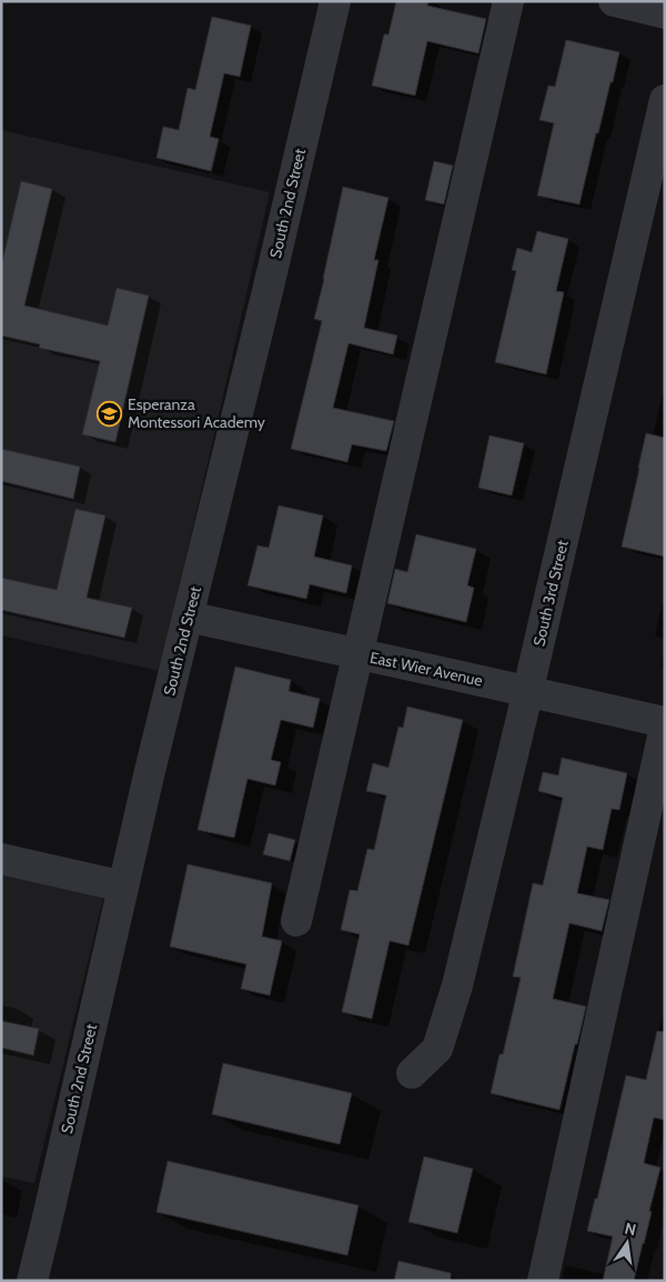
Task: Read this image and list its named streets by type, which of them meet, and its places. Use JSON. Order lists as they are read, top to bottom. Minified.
{"streets":{"street":["South 2nd Street","South 3rd Street","East Wier Avenue"]},"crossings":[["South 2nd Street","East Wier Avenue"],["South 3rd Street","East Wier Avenue"]],"places":{"school or university":["Esperanza Montessori Academy"]},"north":"top"}
